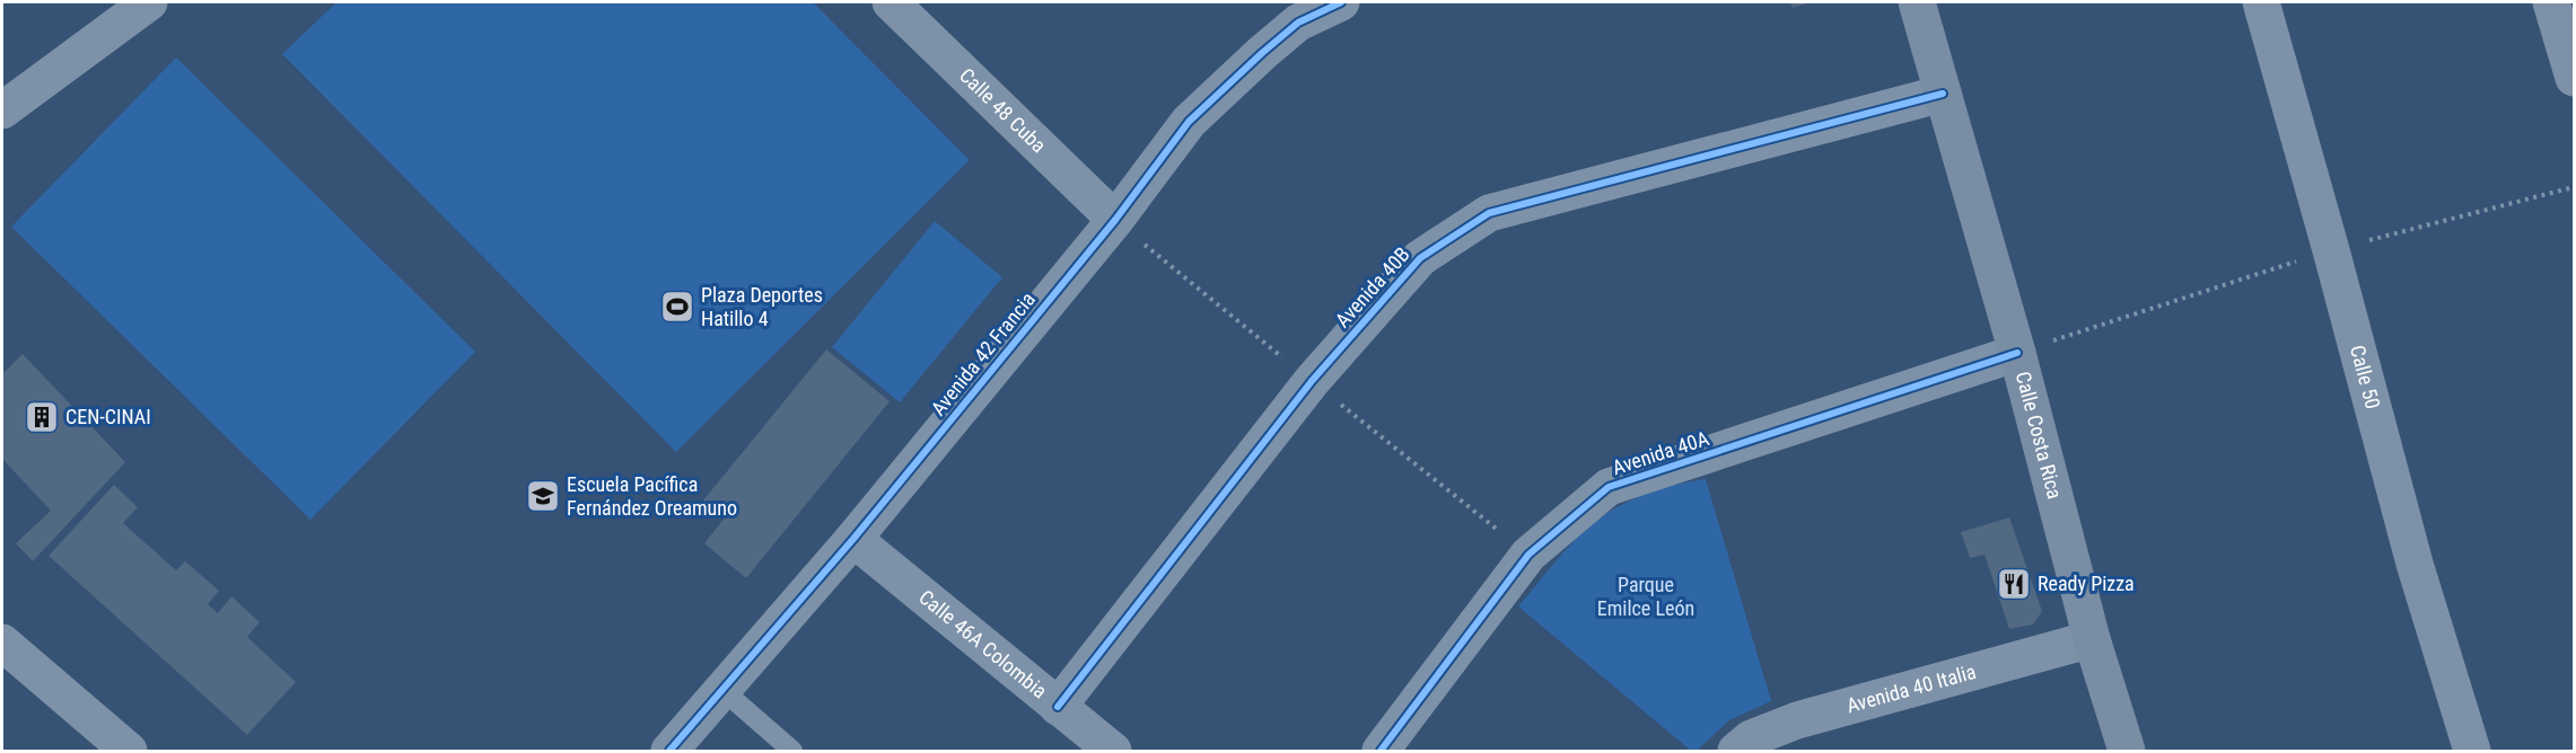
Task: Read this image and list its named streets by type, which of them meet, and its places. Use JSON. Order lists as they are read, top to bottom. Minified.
{"streets":{"main road":["Calle Costa Rica"],"street":["Calle 48 Cuba","Avenida 40B","Avenida 42 Francia","Calle 50","Avenida 40A","Calle 46A Colombia","Avenida 40 Italia"]},"crossings":[["Calle 48 Cuba","Avenida 42 Francia"],["Avenida 40B","Calle Costa Rica"],["Avenida 40B","Calle 46A Colombia"],["Avenida 42 Francia","Calle 46A Colombia"],["Calle Costa Rica","Avenida 40A"],["Calle Costa Rica","Avenida 40 Italia"]],"parks":["Parque Emilce León"],"places":{"sports":["Plaza Deportes Hatillo 4"],"building":["CEN-CINAI"],"school or university":["Escuela Pacífica Fernández Oreamuno"],"restaurant":["Ready Pizza"]}}
